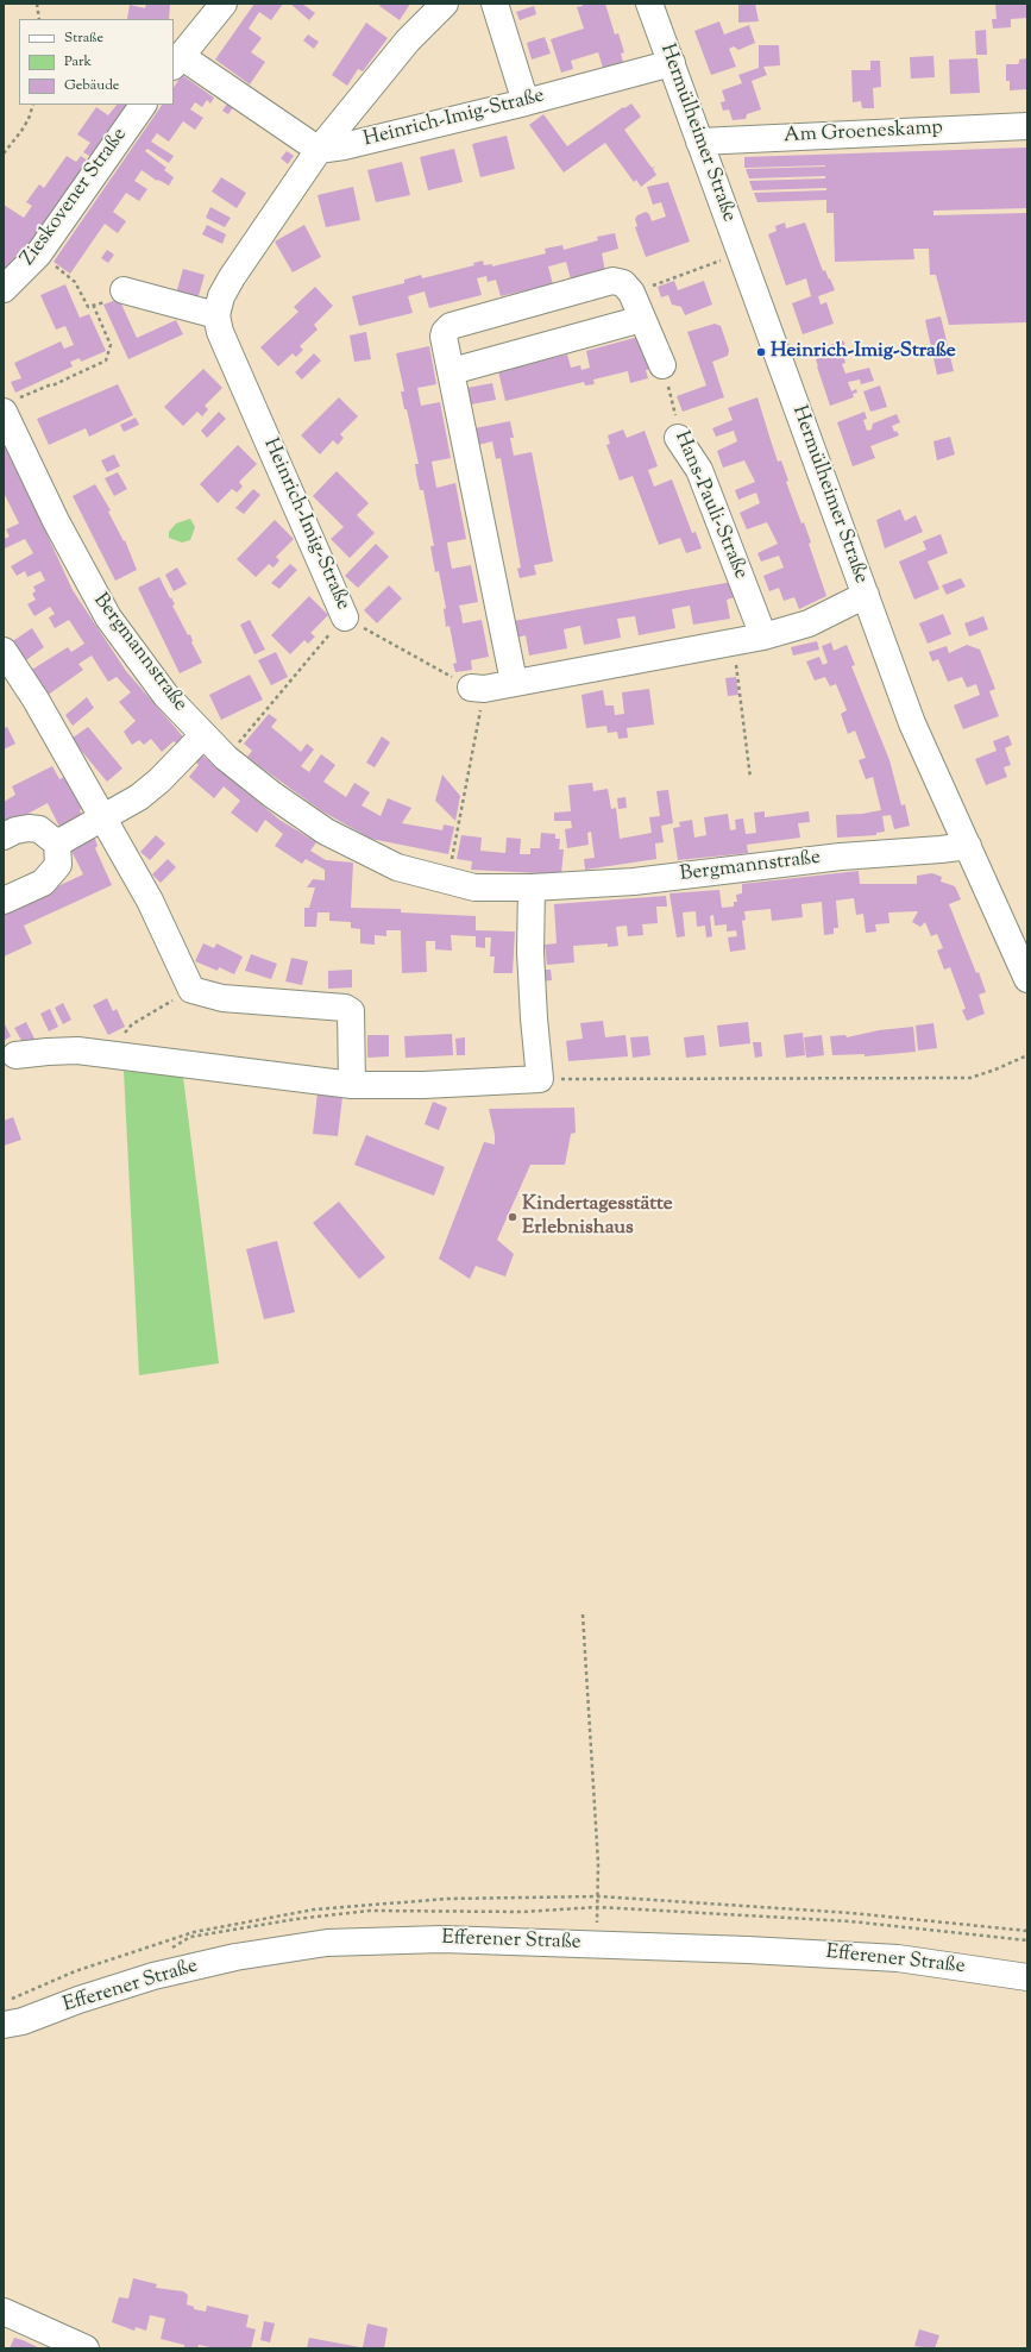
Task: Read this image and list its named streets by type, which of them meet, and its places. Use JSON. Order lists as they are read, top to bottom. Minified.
{"streets":{"street":["Heinrich-Imig-Straße","Hermülheimer Straße","Am Groeneskamp","Zieskovener Straße","Hans-Pauli-Straße","Bergmannstraße","Efferener Straße"]},"crossings":[["Heinrich-Imig-Straße","Hermülheimer Straße"],["Hermülheimer Straße","Am Groeneskamp"],["Hermülheimer Straße","Bergmannstraße"]],"places":["Heinrich-Imig-Straße","Kindertagesstätte Erlebnishaus"],"legend":["Straße","Park","Gebäude"]}
